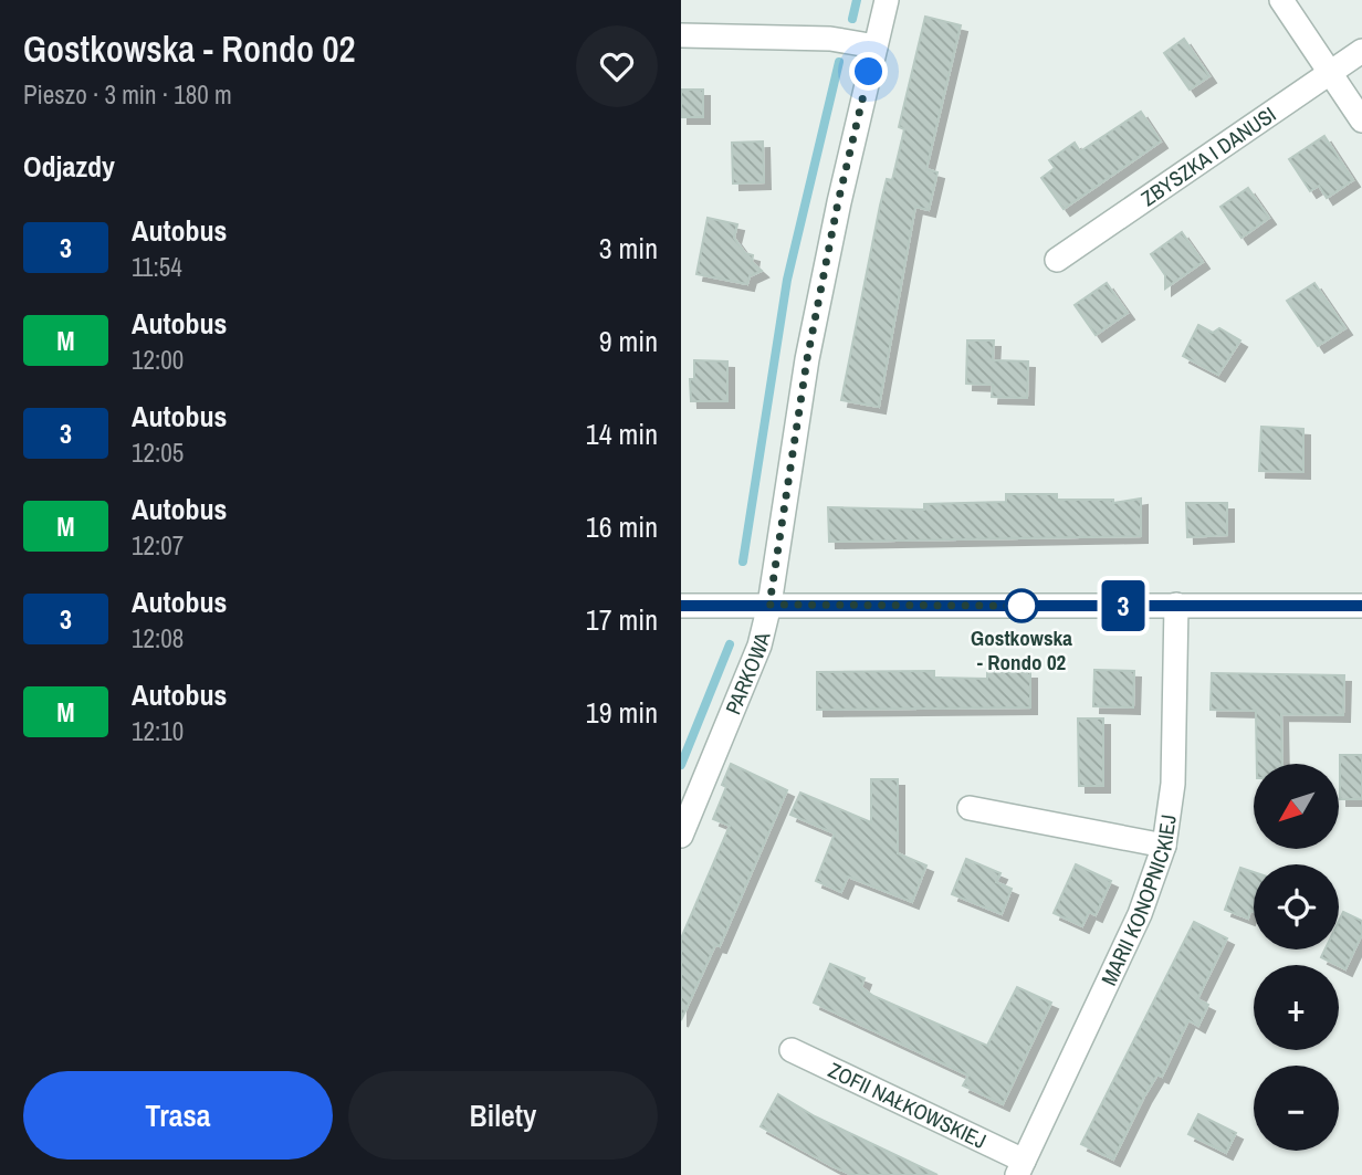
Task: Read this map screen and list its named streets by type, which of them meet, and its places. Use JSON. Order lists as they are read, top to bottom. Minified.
{"streets":{"street":["ZBYSZKA I DANUSI","PARKOWA","MARII KONOPNICKIEJ","ZOFII NAŁKOWSKIEJ"]},"crossings":[["MARII KONOPNICKIEJ","ZOFII NAŁKOWSKIEJ"]],"places":["Gostkowska - Rondo 02"],"lines":["bus line 3"],"north":"bottom left","page":{"heading":[["Gostkowska - Rondo 02","Pieszo · 3 min · 180 m"],"Odjazdy"],"on_map":"3","list":[{"mark":"3","name":"Autobus","note":"11:54","value":"3 min"},{"mark":"M","name":"Autobus","note":"12:00","value":"9 min"},{"mark":"3","name":"Autobus","note":"12:05","value":"14 min"},{"mark":"M","name":"Autobus","note":"12:07","value":"16 min"},{"mark":"3","name":"Autobus","note":"12:08","value":"17 min"},{"mark":"M","name":"Autobus","note":"12:10","value":"19 min"}],"map_buttons":["+","−"],"buttons":["Trasa","Bilety"]}}
